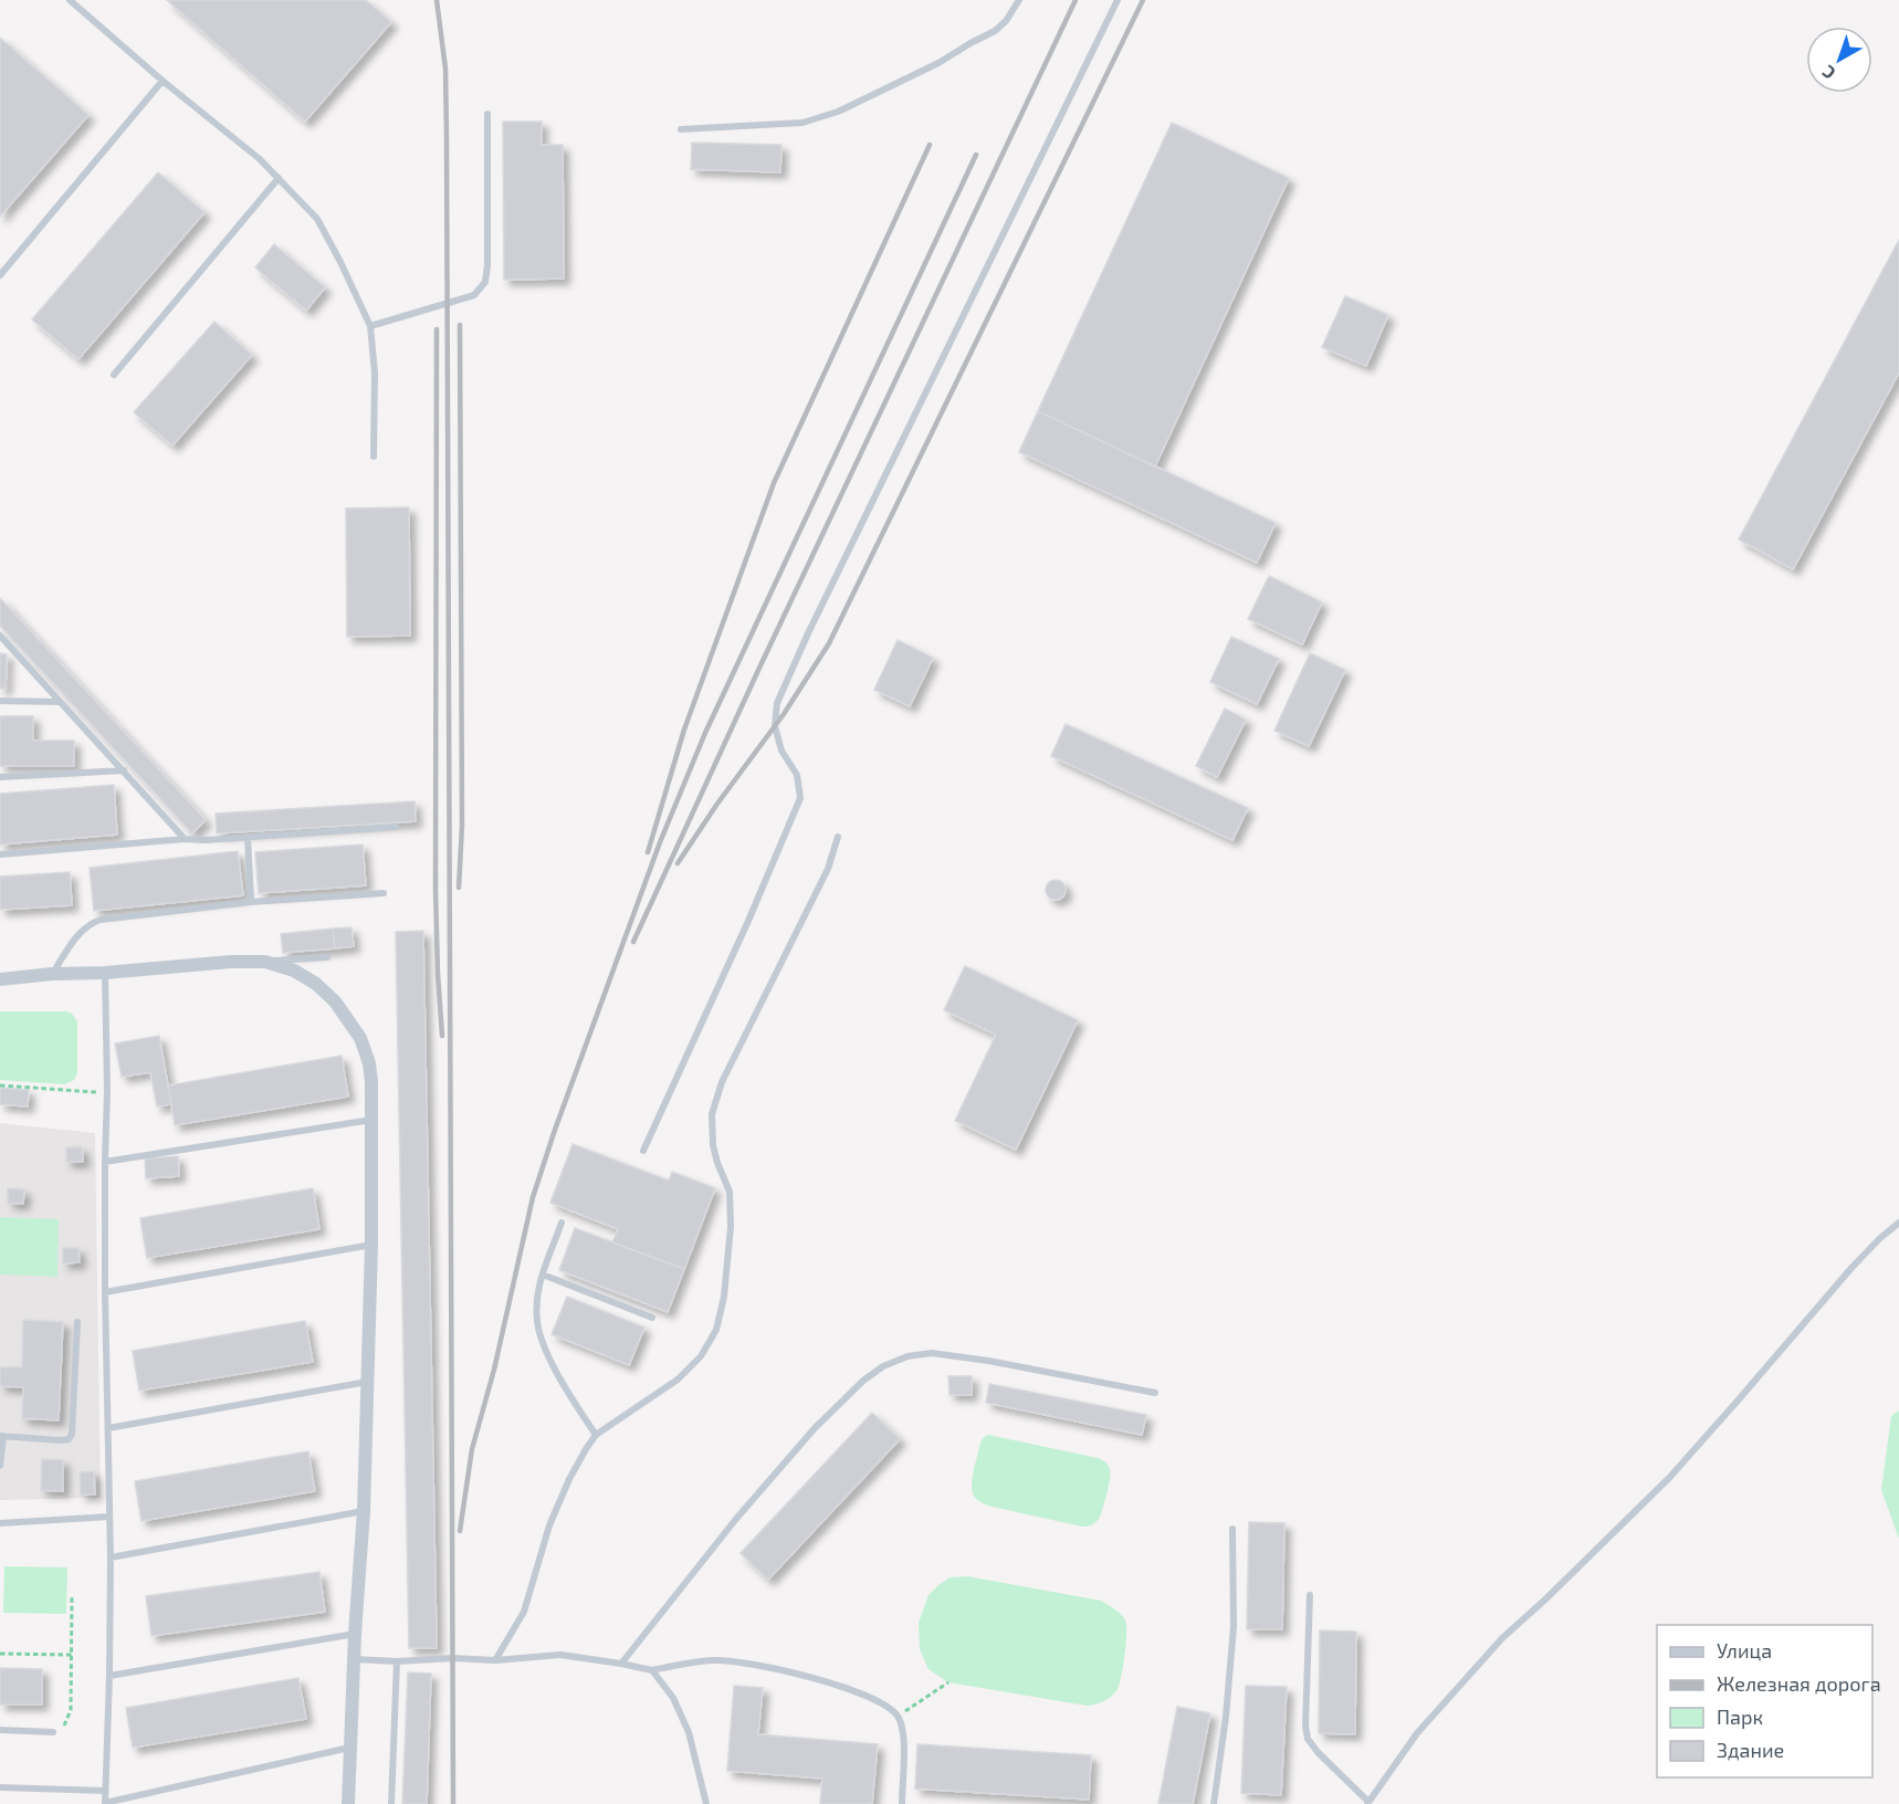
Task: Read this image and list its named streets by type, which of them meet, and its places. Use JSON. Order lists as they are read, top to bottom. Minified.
{"legend":["Улица","Железная дорога","Парк","Здание"],"north":"bottom left"}
